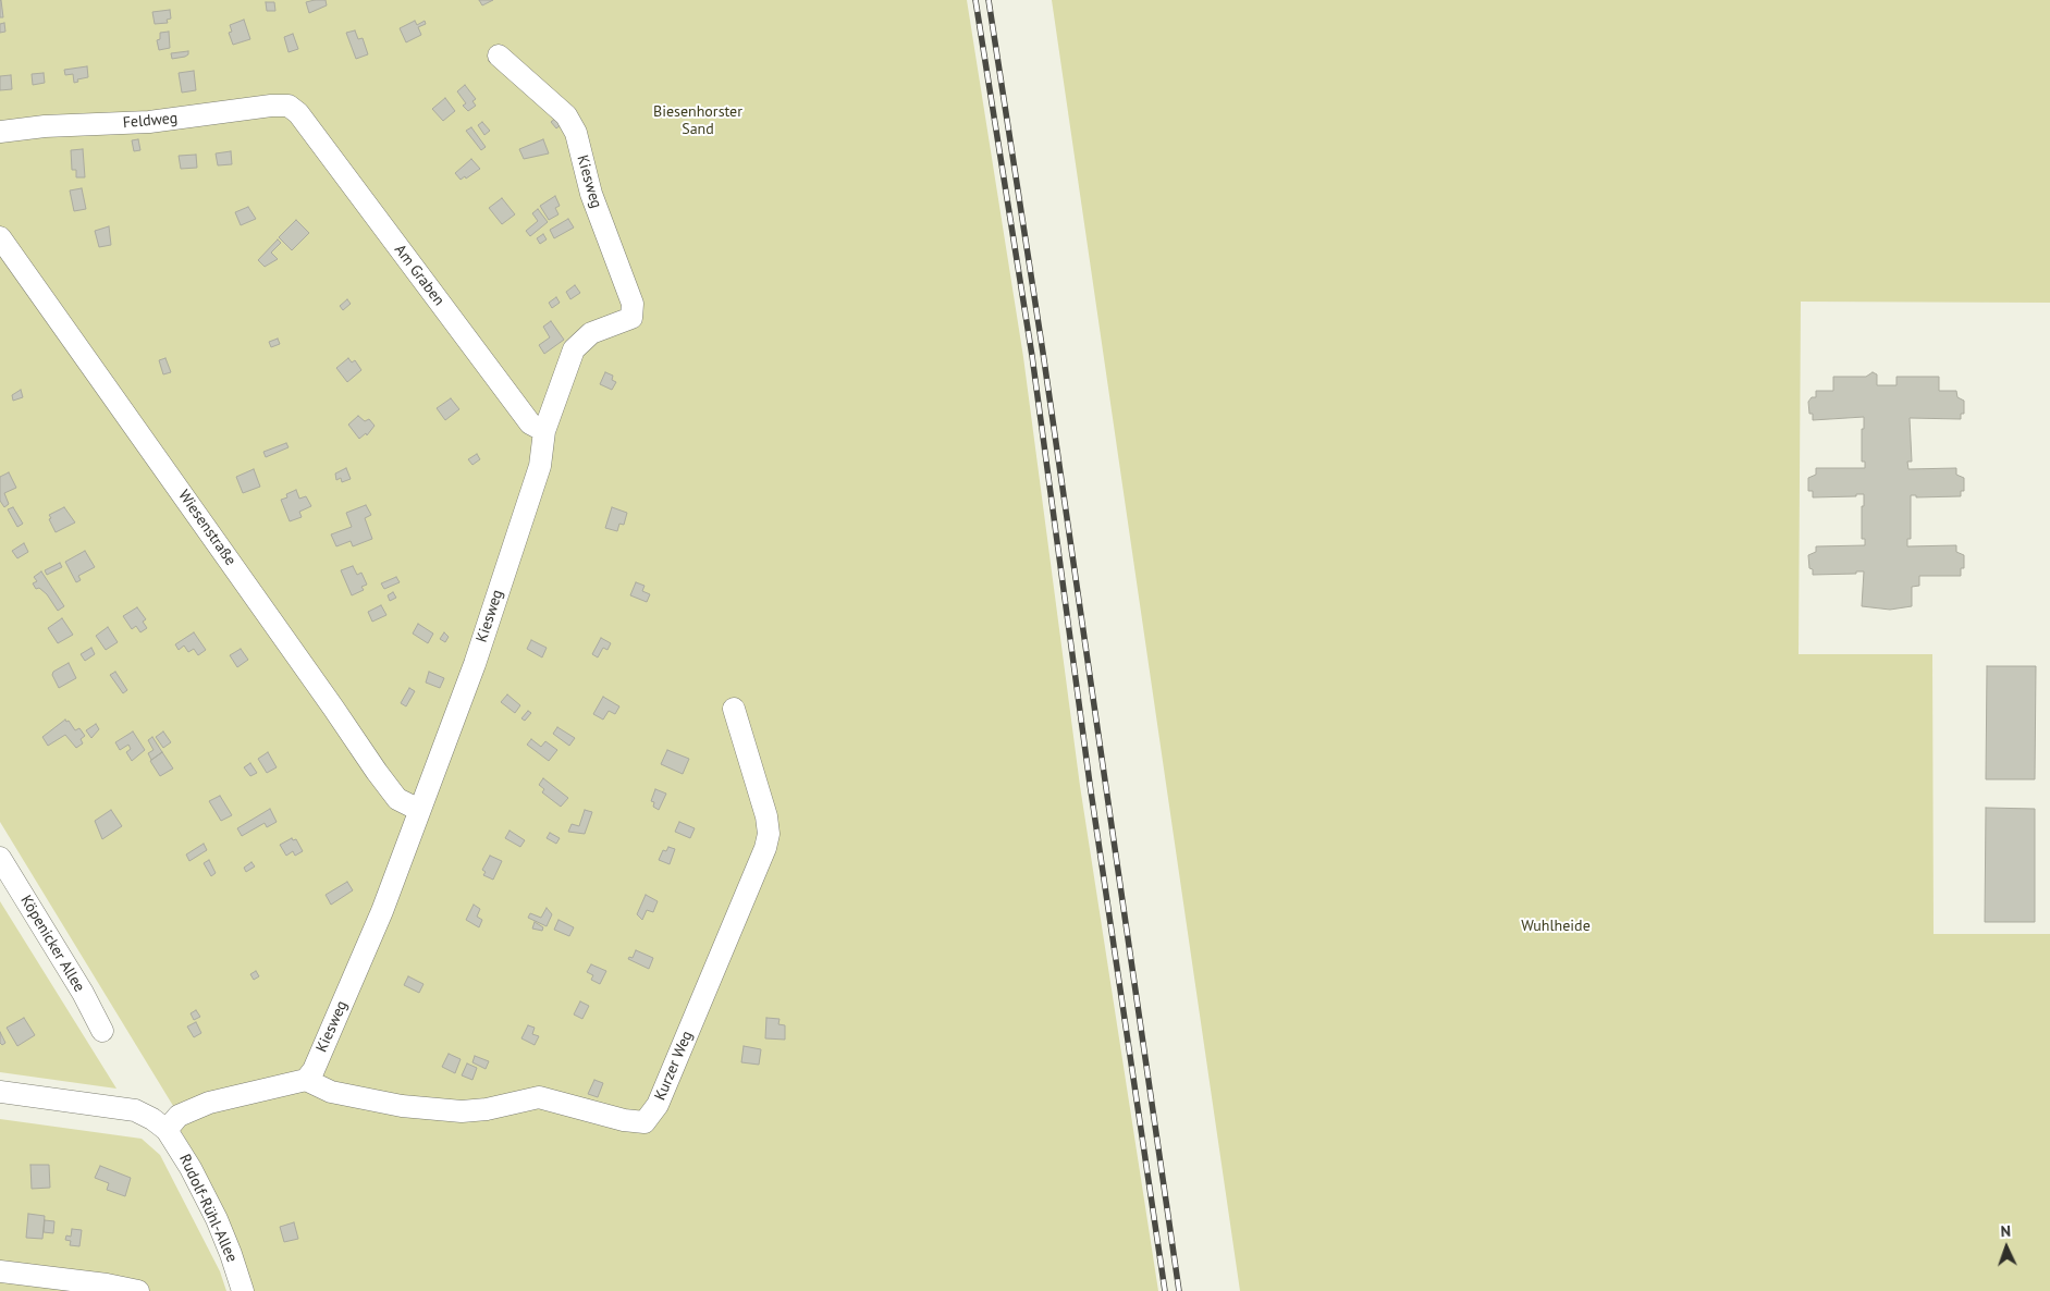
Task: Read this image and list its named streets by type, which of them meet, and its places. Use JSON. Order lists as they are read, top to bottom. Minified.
{"streets":{"street":["Feldweg","Kiesweg","Am Graben","Wiesenstraße","Köpenicker Allee","Kurzer Weg","Rudolf-Rühl-Allee"]},"crossings":[["Feldweg","Am Graben"],["Kiesweg","Am Graben"],["Kiesweg","Wiesenstraße"],["Kiesweg","Kurzer Weg"]],"parks":["Biesenhorster Sand","Wuhlheide"],"north":"top"}
